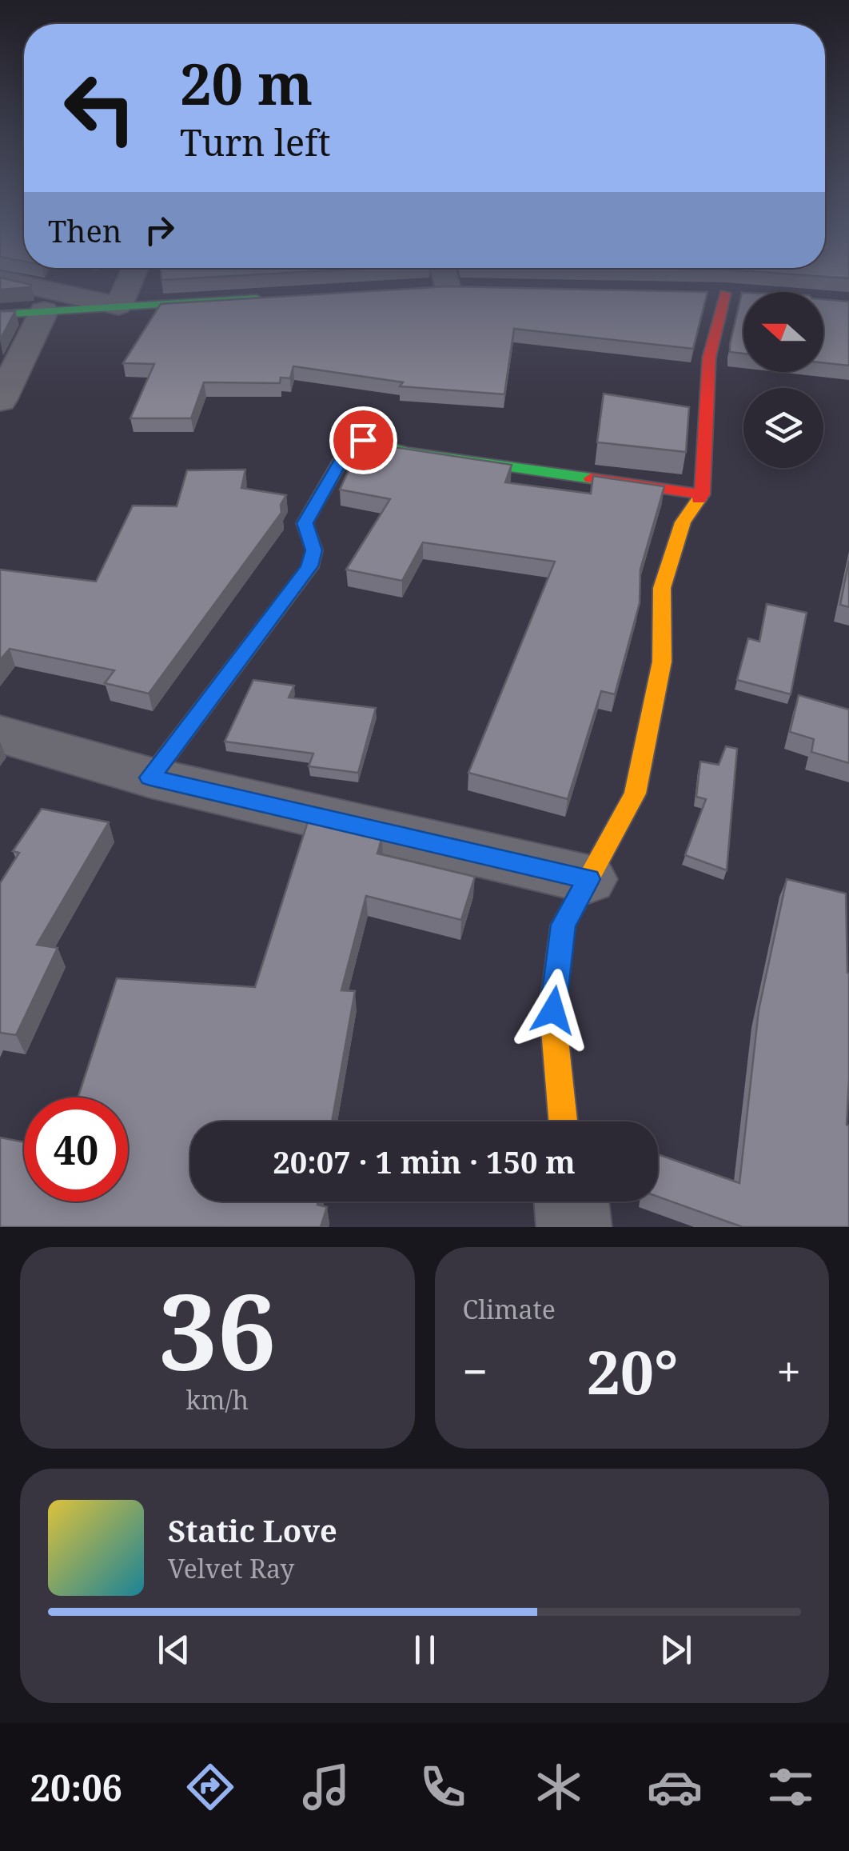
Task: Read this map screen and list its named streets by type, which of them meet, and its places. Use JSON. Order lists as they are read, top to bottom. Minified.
{"north":"left","page":{"turn":["20 m","Turn left"],"then":"Then","limit":"40","trip":"20:07 · 1 min · 150 m","tile":[["36","km/h"],"Climate"],"heat":["−","20°","+"],"song":["Static Love","Velvet Ray"],"tabs":"20:06"}}
